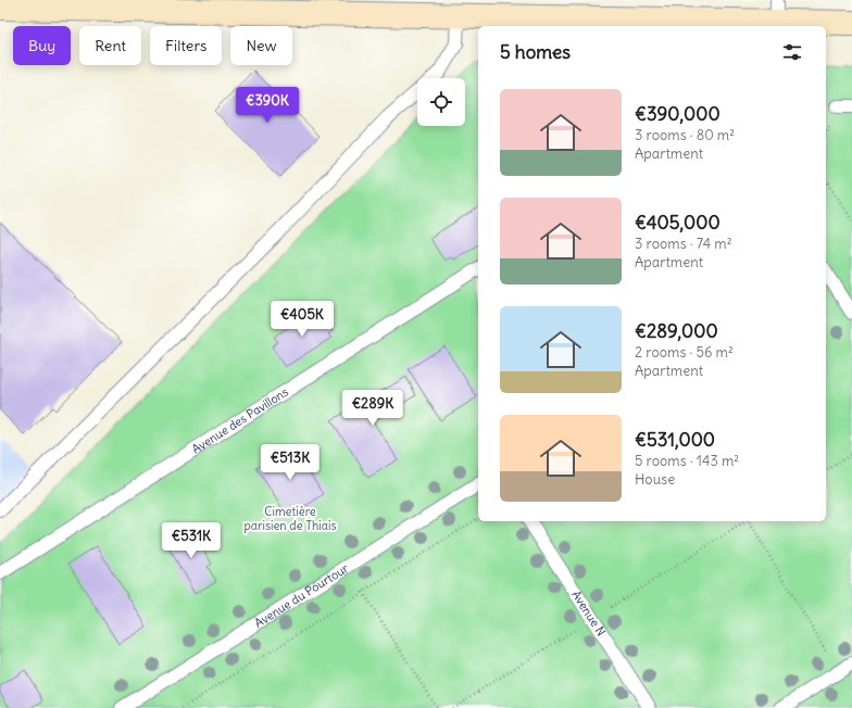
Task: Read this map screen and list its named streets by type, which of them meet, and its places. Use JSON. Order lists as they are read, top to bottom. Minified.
{"streets":{"lane":["Avenue des Pavillons","Avenue du Pourtour","Avenue N"]},"parks":["Cimetière parisien de Thiais"],"page":{"chip":["Buy","Rent","Filters","New"],"heading":"5 homes","list":[{"name":"€390,000","note":"3 rooms · 80 m² · Apartment"},{"name":"€405,000","note":"3 rooms · 74 m² · Apartment"},{"name":"€289,000","note":"2 rooms · 56 m² · Apartment"},{"name":"€531,000","note":"5 rooms · 143 m² · House"}],"price":["€390K","€405K","€289K","€513K","€531K"]}}
